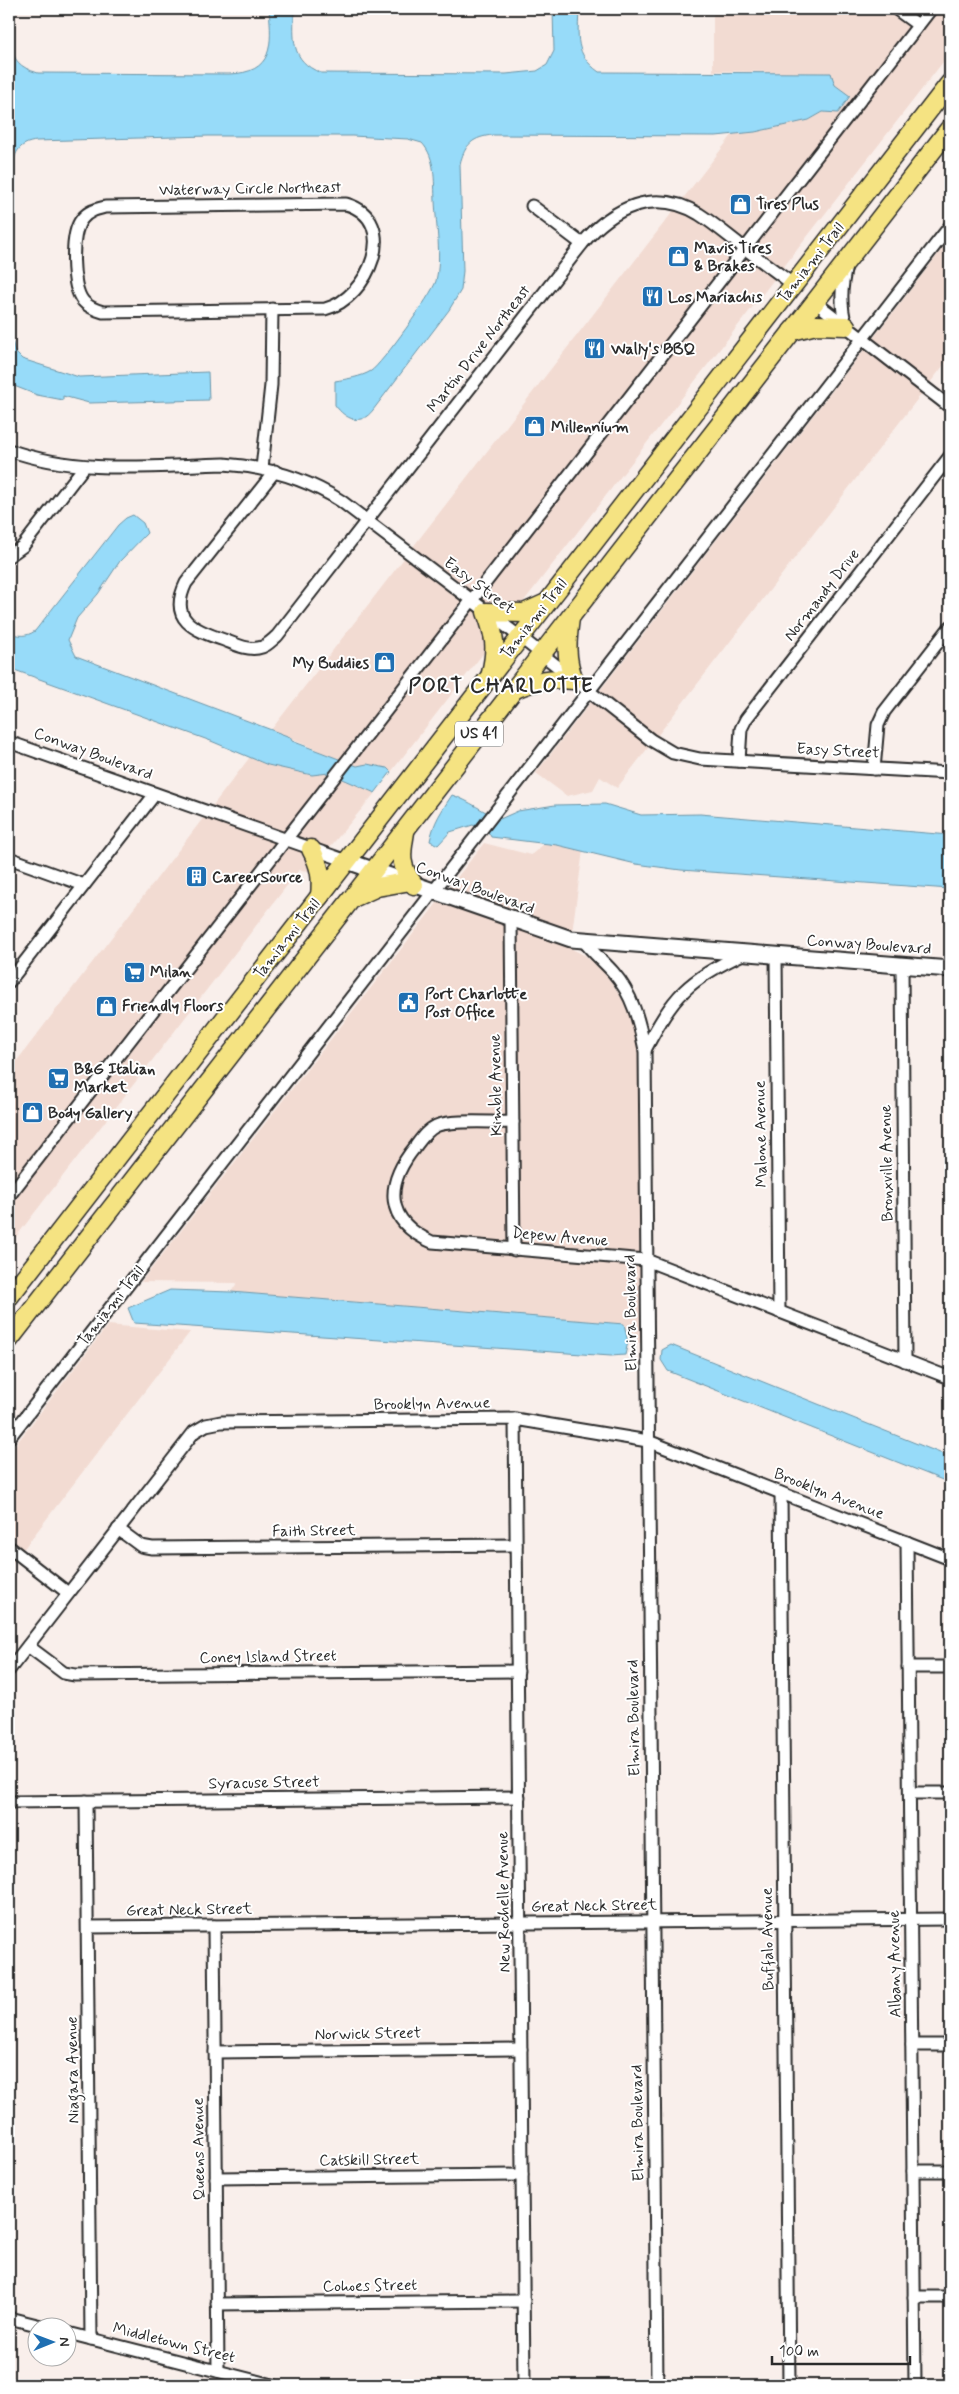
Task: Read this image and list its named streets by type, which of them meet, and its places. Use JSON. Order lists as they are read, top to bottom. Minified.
{"streets":{"main road":["Tamiami Trail","US 41"],"street":["Waterway Circle Northeast","Martin Drive Northeast","Easy Street","Normandy Drive","Conway Boulevard","Kimble Avenue","Malone Avenue","Bronxville Avenue","Depew Avenue","Elmira Boulevard","Brooklyn Avenue","Faith Street","Coney Island Street","Syracuse Street","New Rochelle Avenue","Great Neck Street","Buffalo Avenue","Albany Avenue","Norwick Street","Niagara Avenue","Queens Avenue","Catskill Street","Cohoes Street","Middletown Street"]},"crossings":[["Tamiami Trail","Martin Drive Northeast"],["Tamiami Trail","Easy Street"],["Tamiami Trail","Conway Boulevard"],["Martin Drive Northeast","Easy Street"],["Easy Street","Normandy Drive"],["Conway Boulevard","Kimble Avenue"],["Conway Boulevard","Malone Avenue"],["Conway Boulevard","Bronxville Avenue"],["Conway Boulevard","Elmira Boulevard"],["Kimble Avenue","Depew Avenue"],["Malone Avenue","Depew Avenue"],["Bronxville Avenue","Depew Avenue"],["Depew Avenue","Elmira Boulevard"],["Elmira Boulevard","Brooklyn Avenue"],["Elmira Boulevard","Great Neck Street"],["Brooklyn Avenue","Faith Street"],["Brooklyn Avenue","Coney Island Street"],["Brooklyn Avenue","New Rochelle Avenue"],["Brooklyn Avenue","Buffalo Avenue"],["Brooklyn Avenue","Albany Avenue"],["Faith Street","New Rochelle Avenue"],["Coney Island Street","New Rochelle Avenue"],["Syracuse Street","New Rochelle Avenue"],["Syracuse Street","Niagara Avenue"],["New Rochelle Avenue","Great Neck Street"],["New Rochelle Avenue","Norwick Street"],["New Rochelle Avenue","Catskill Street"],["New Rochelle Avenue","Cohoes Street"],["Great Neck Street","Buffalo Avenue"],["Great Neck Street","Albany Avenue"],["Great Neck Street","Niagara Avenue"],["Great Neck Street","Queens Avenue"],["Norwick Street","Queens Avenue"],["Niagara Avenue","Middletown Street"],["Queens Avenue","Catskill Street"],["Queens Avenue","Cohoes Street"],["Queens Avenue","Middletown Street"]],"districts":["PORT CHARLOTTE"],"places":{"shop":["Tires Plus","Mavis Tires & Brakes","Millennium","My Buddies","Friendly Floors","Body Gallery"],"restaurant":["Los Mariachis","Wally's BBQ"],"building":["CareerSource"],"supermarket":["Milan","B&G Italian Market"],"public building":["Port Charlotte Post Office"]},"scale_bar":"100 m","north":"right"}
